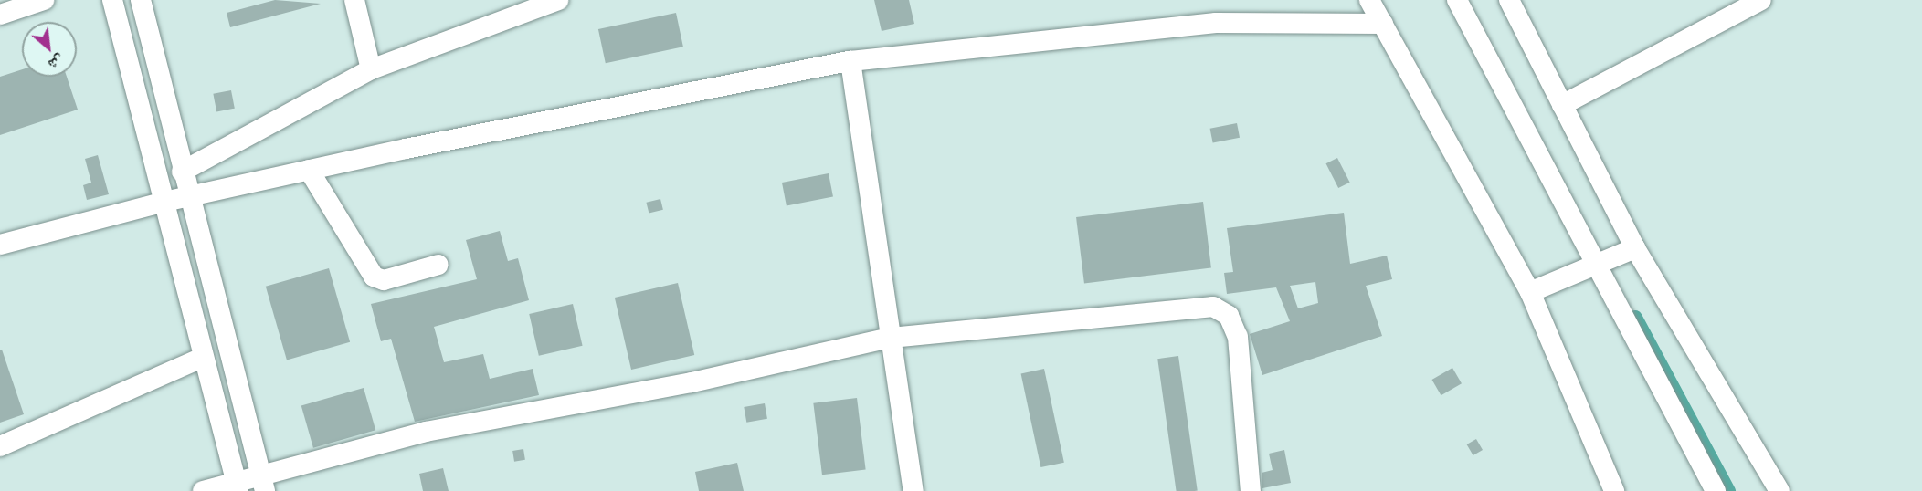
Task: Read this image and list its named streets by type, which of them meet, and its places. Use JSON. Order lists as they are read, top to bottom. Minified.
{"north":"bottom right"}
